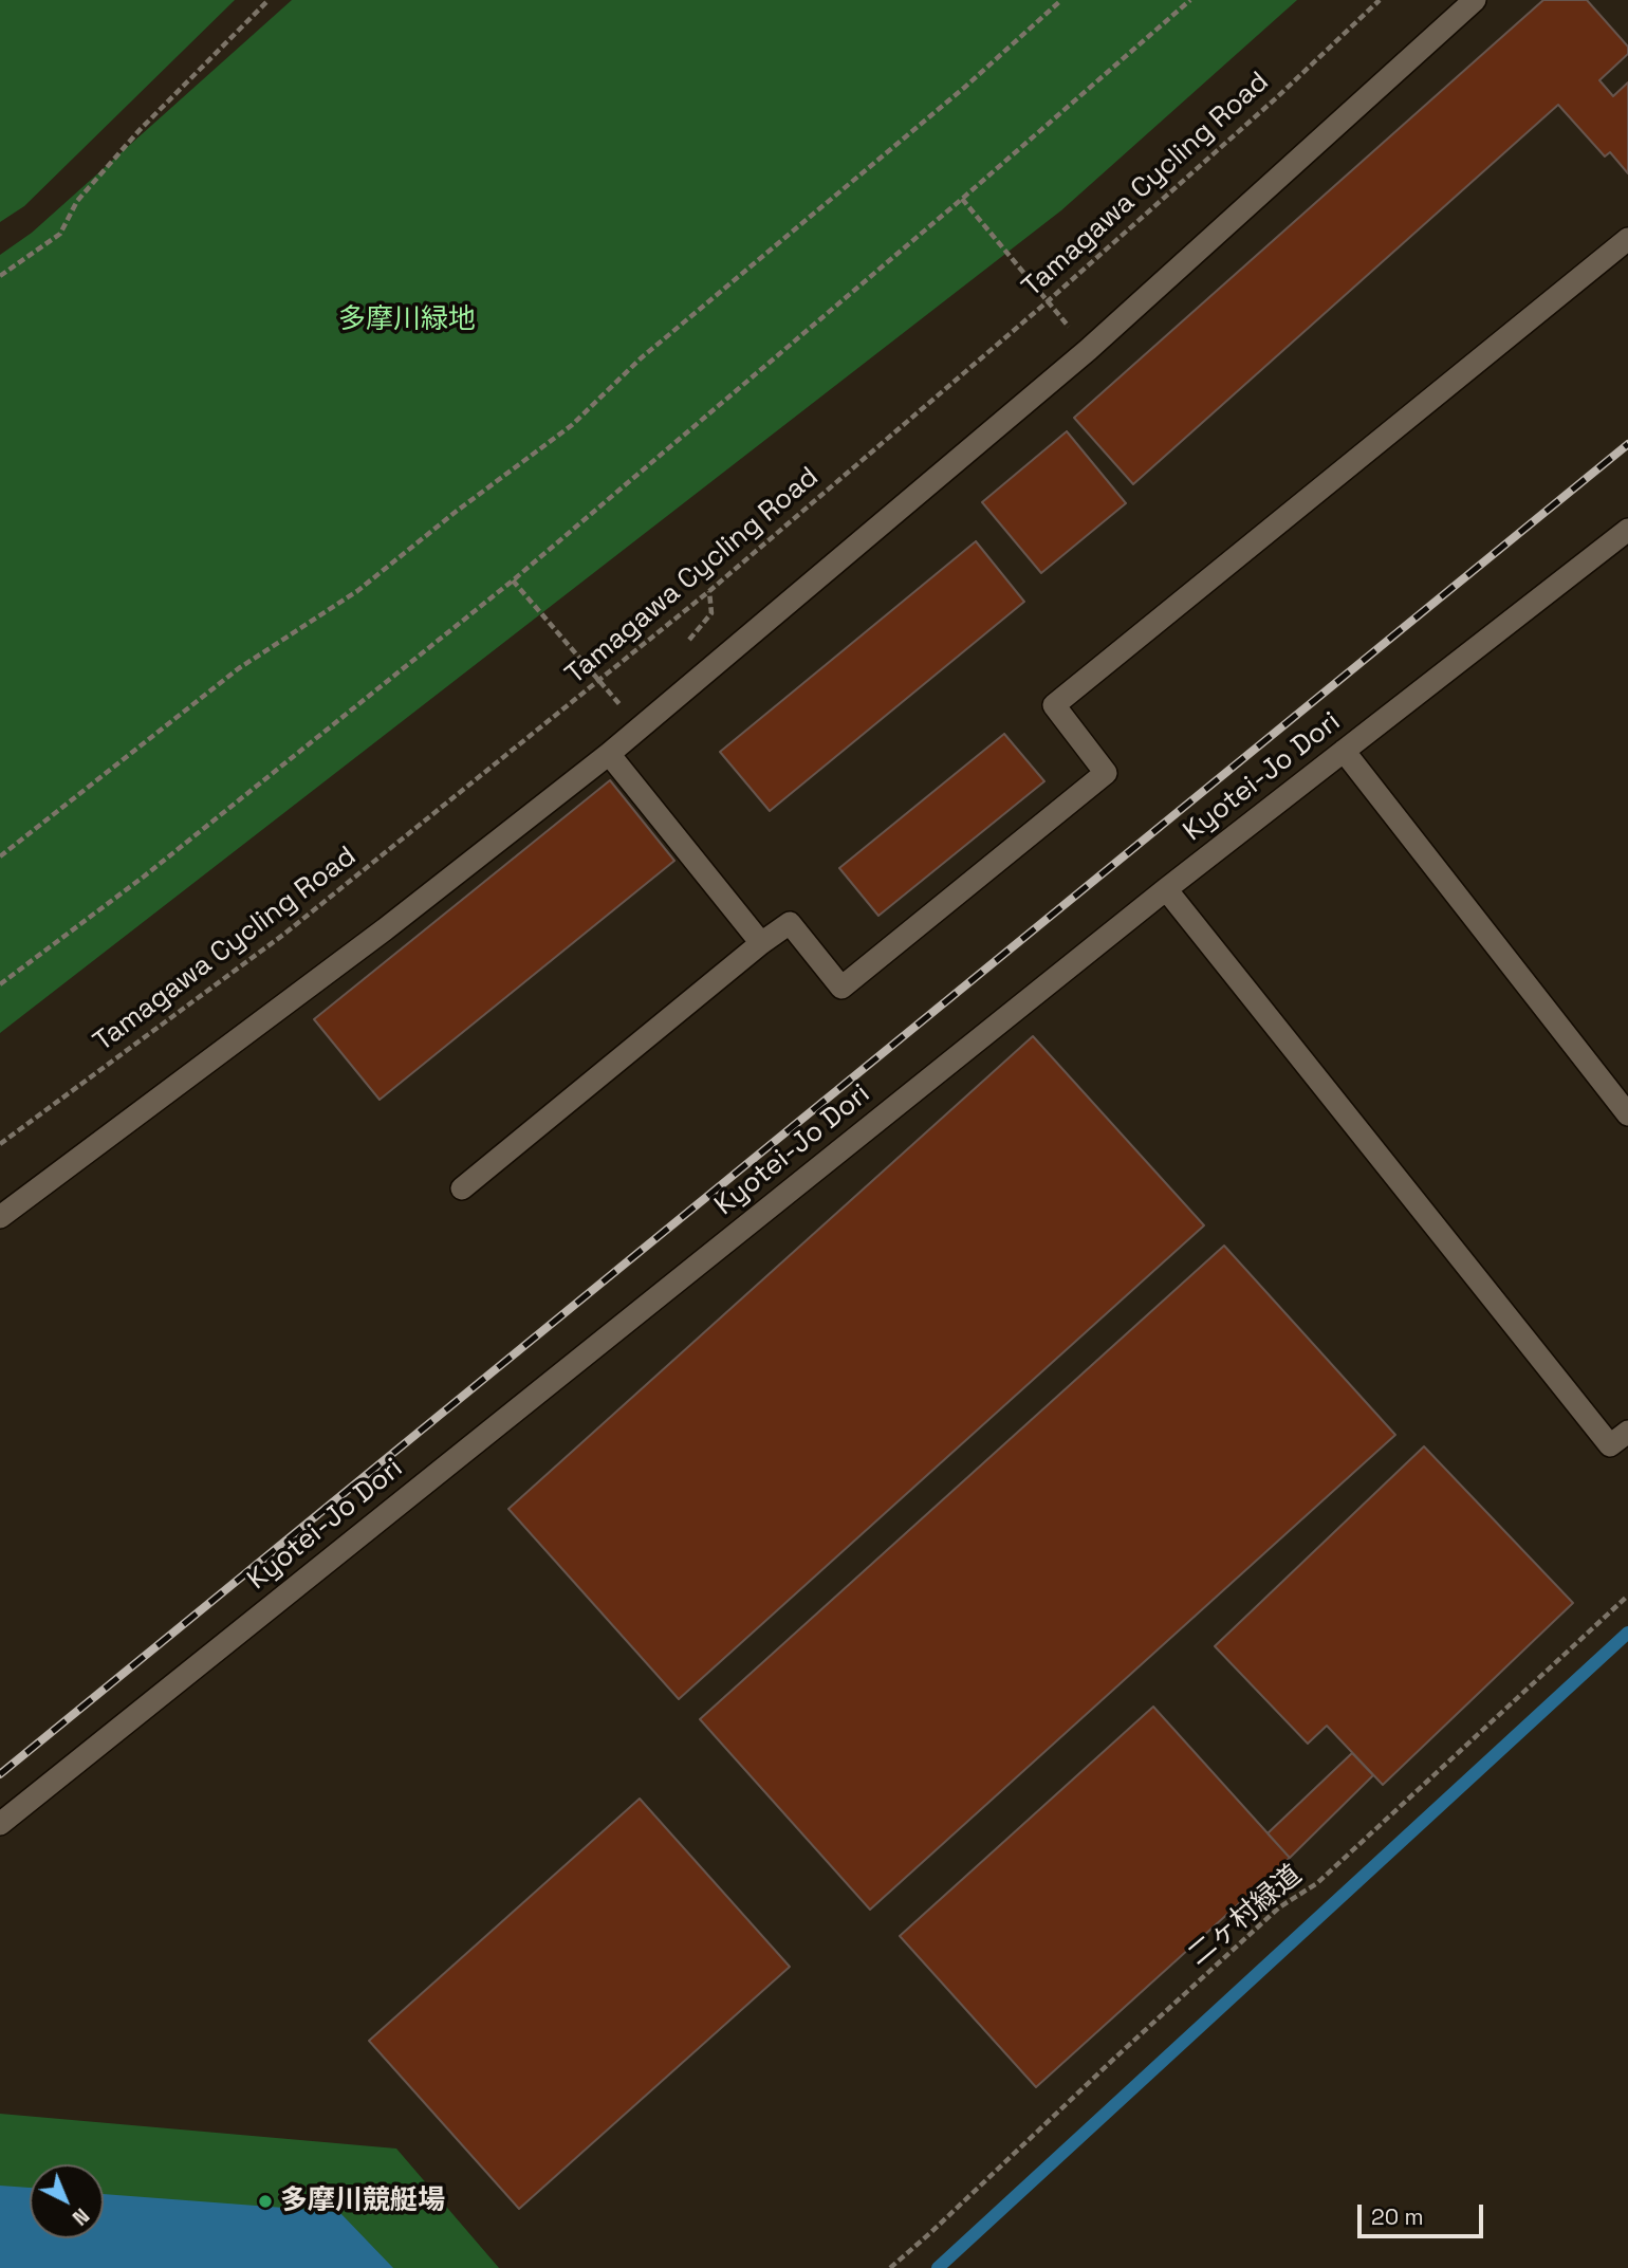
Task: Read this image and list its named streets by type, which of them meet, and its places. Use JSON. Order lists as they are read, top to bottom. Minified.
{"streets":{"street":["Kyotei-Jo Dori"],"path":["Tamagawa Cycling Road","二ヶ村緑道"]},"parks":["多摩川緑地"],"places":["多摩川競艇場"],"scale_bar":"20 m","north":"bottom right"}
